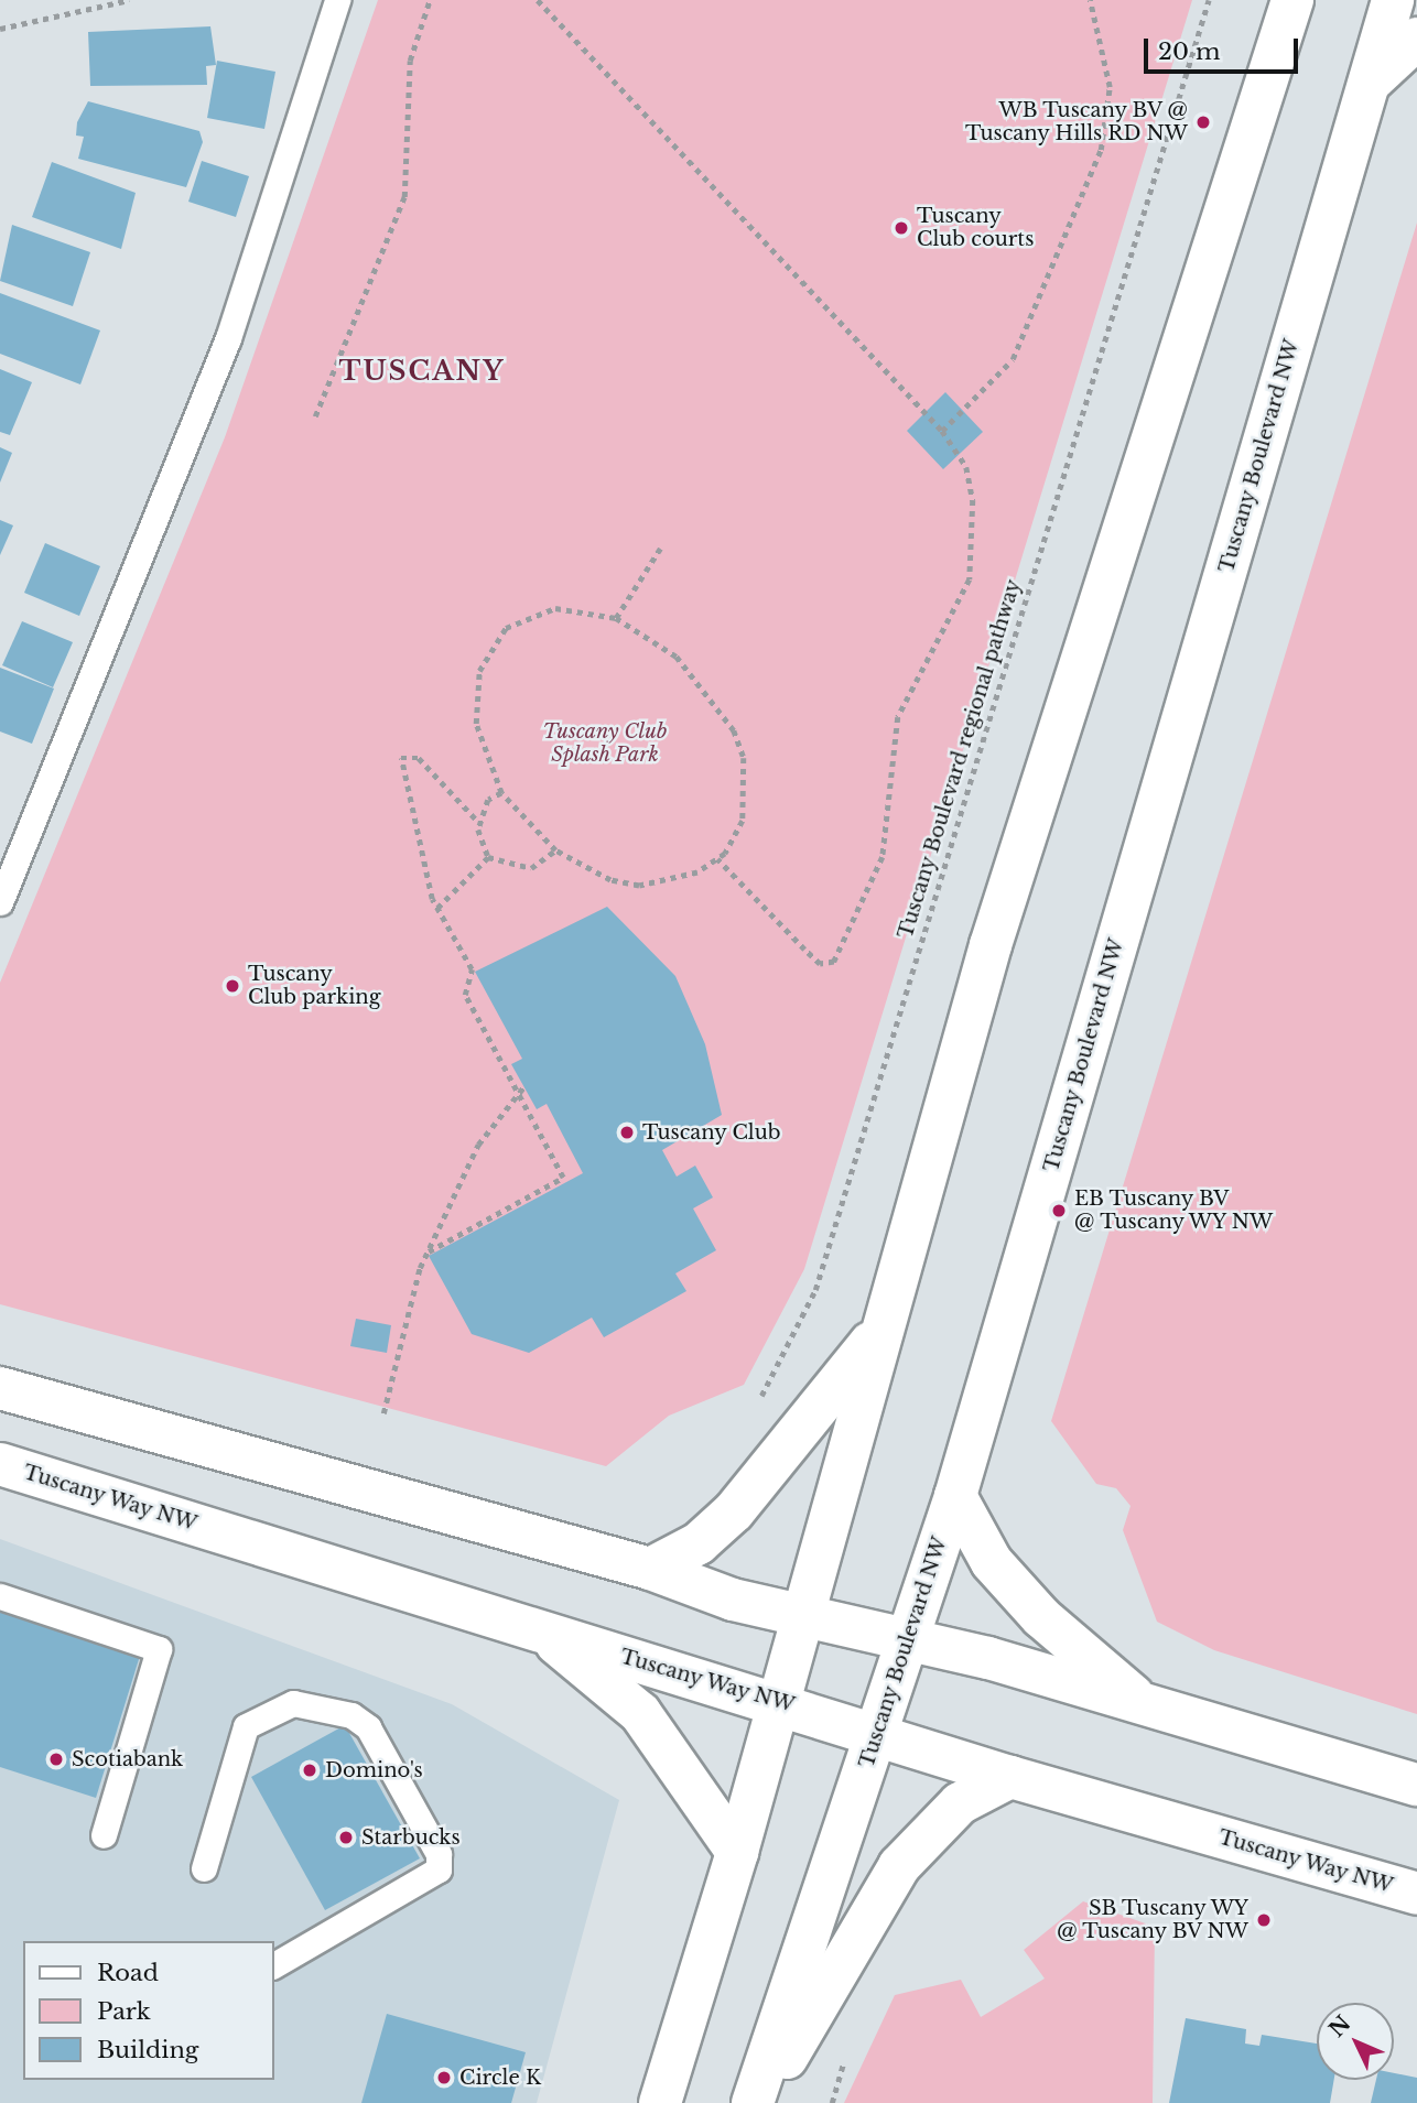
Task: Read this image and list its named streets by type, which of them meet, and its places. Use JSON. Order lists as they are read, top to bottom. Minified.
{"streets":{"street":["Tuscany Boulevard NW","Tuscany Way NW"],"path":["Tuscany Boulevard regional pathway"]},"crossings":[["Tuscany Boulevard NW","Tuscany Way NW"]],"districts":["TUSCANY"],"parks":["Tuscany Club Splash Park"],"places":["WB Tuscany BV @ Tuscany Hills RD NW","Tuscany Club courts","Tuscany Club parking","Tuscany Club","EB Tuscany BV @ Tuscany WY NW","Scotiabank","Domino's","Starbucks","SB Tuscany WY @ Tuscany BV NW","Circle K"],"legend":["Road","Park","Building"],"scale_bar":"20 m","north":"top left"}
